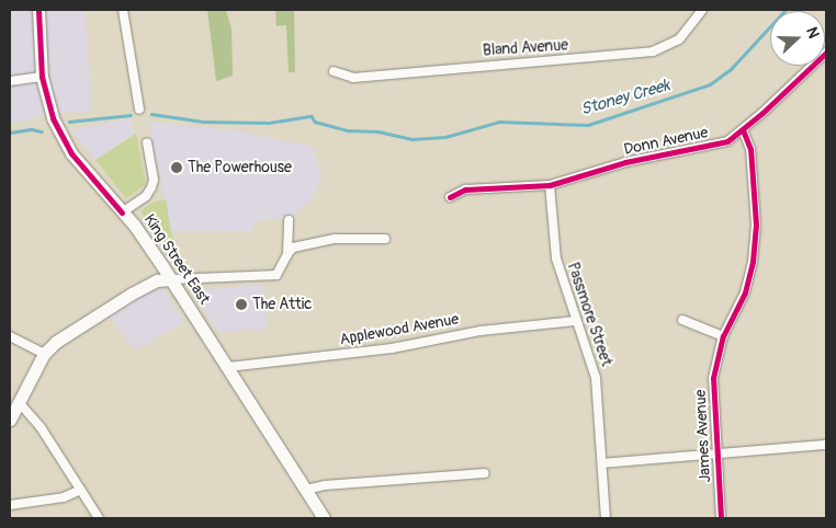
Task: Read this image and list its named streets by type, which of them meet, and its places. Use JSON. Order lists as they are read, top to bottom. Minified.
{"streets":{"main road":["King Street East"],"street":["Bland Avenue","Donn Avenue","Passmore Street","Applewood Avenue","James Avenue"]},"crossings":[["Donn Avenue","Passmore Street"],["Donn Avenue","James Avenue"],["King Street East","Applewood Avenue"],["Passmore Street","Applewood Avenue"]],"water":["Stoney Creek"],"places":["The Powerhouse","The Attic"],"north":"right"}
